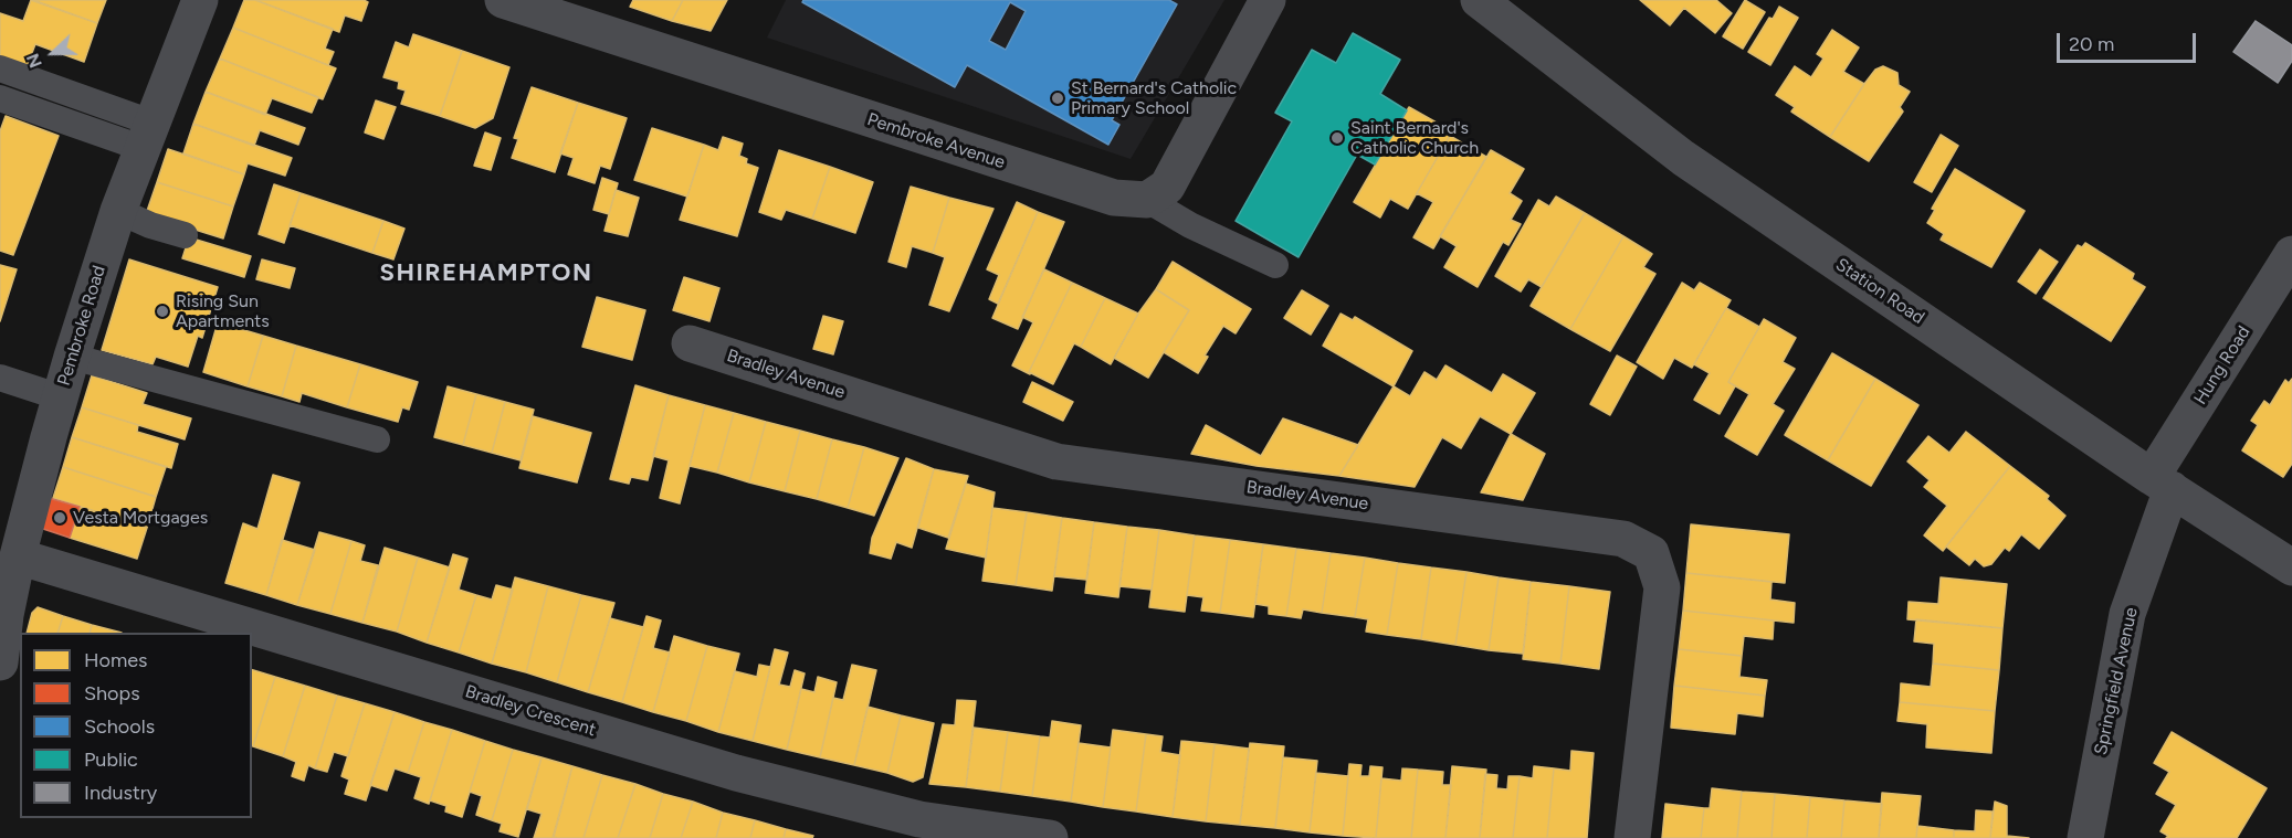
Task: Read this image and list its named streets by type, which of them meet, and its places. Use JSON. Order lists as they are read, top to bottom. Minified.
{"streets":{"street":["Pembroke Avenue","Station Road","Pembroke Road","Hung Road","Bradley Avenue","Springfield Avenue","Bradley Crescent"]},"crossings":[["Station Road","Hung Road"],["Station Road","Springfield Avenue"],["Pembroke Road","Bradley Crescent"],["Hung Road","Springfield Avenue"]],"districts":["SHIREHAMPTON"],"places":["St Bernard's Catholic Primary School","Saint Bernard's Catholic Church","Rising Sun Apartments","Vesta Mortgages"],"legend":["Homes","Shops","Schools","Public","Industry"],"scale_bar":"20 m","north":"left"}
